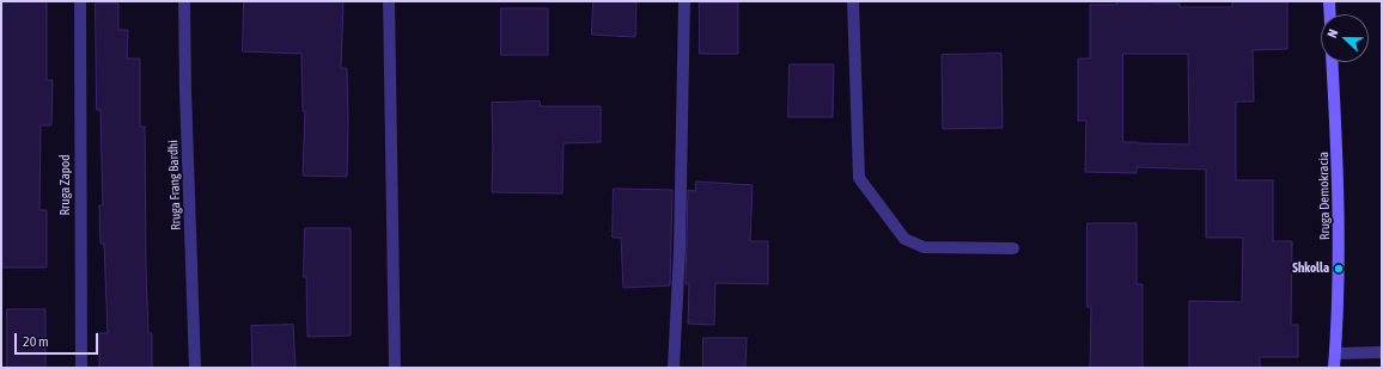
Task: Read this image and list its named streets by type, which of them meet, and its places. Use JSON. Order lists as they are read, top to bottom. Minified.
{"streets":{"main road":["Rruga Demokracia"],"street":["Rruga Zapod","Rruga Frang Bardhi"]},"places":["Shkolla"],"scale_bar":"20 m","north":"left"}
